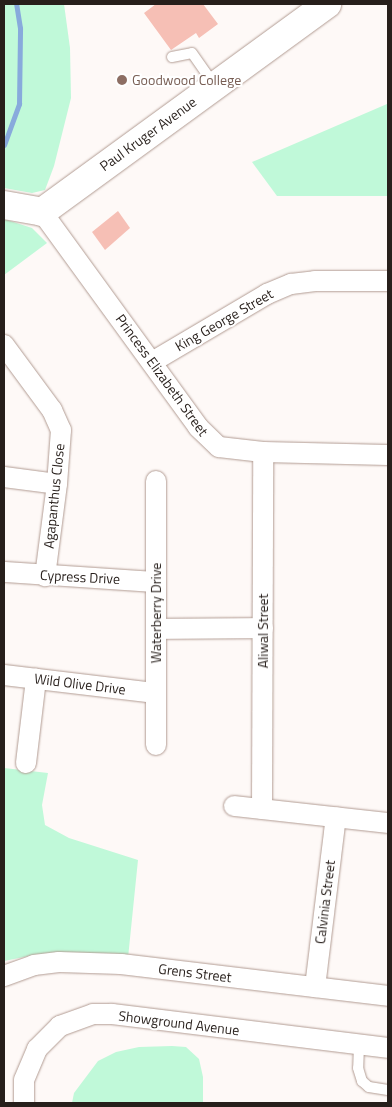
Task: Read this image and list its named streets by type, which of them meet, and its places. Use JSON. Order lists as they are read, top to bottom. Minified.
{"streets":{"street":["Paul Kruger Avenue","King George Street","Princess Elizabeth Street","Agapanthus Close","Cypress Drive","Waterberry Drive","Aliwal Street","Wild Olive Drive","Calvinia Street","Grens Street","Showground Avenue"]},"crossings":[["Paul Kruger Avenue","Princess Elizabeth Street"],["King George Street","Princess Elizabeth Street"],["Princess Elizabeth Street","Aliwal Street"],["Agapanthus Close","Cypress Drive"],["Cypress Drive","Waterberry Drive"],["Waterberry Drive","Wild Olive Drive"],["Calvinia Street","Grens Street"]],"places":["Goodwood College"]}
